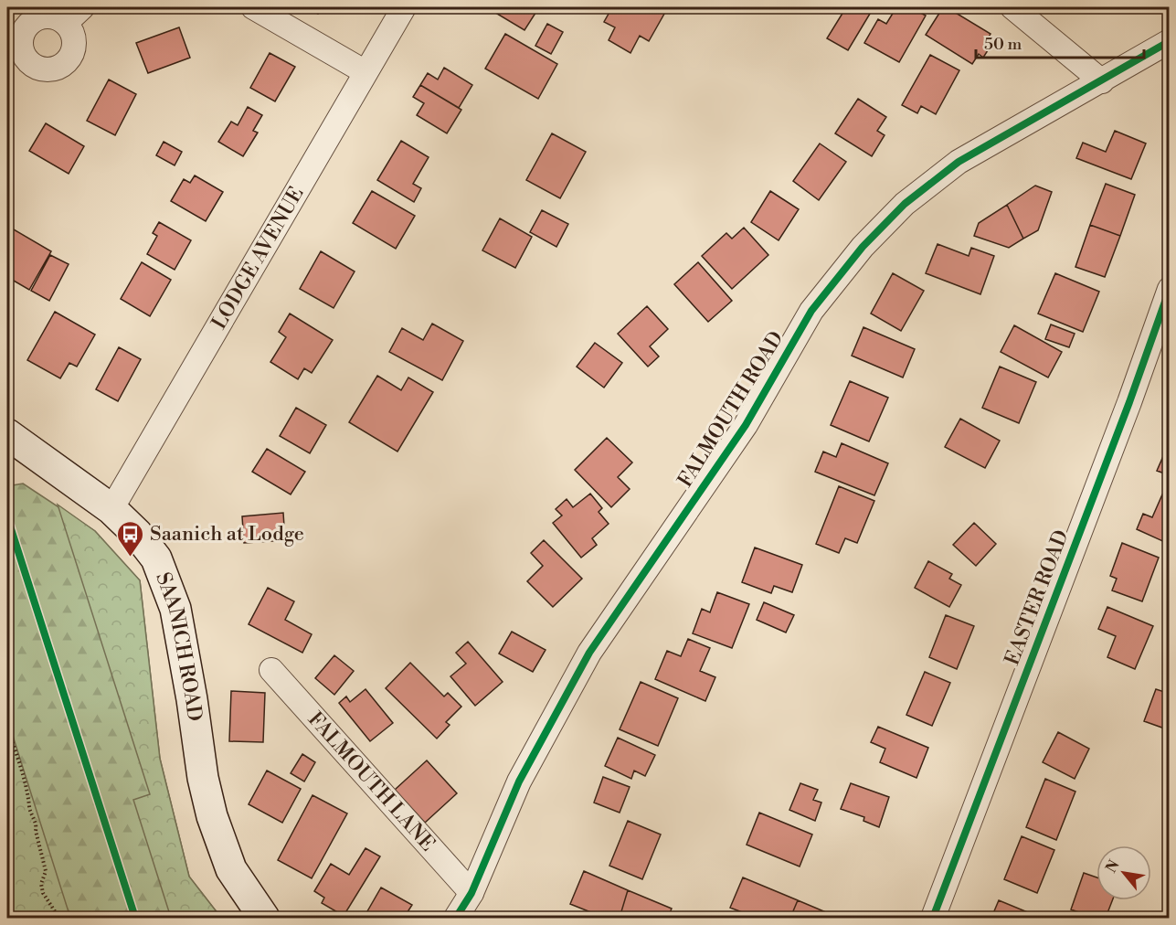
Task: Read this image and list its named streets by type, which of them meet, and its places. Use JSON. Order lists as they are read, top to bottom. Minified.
{"streets":{"main road":["SAANICH ROAD"],"street":["LODGE AVENUE","FALMOUTH ROAD","EASTER ROAD","FALMOUTH LANE"]},"crossings":[["LODGE AVENUE","SAANICH ROAD"],["FALMOUTH ROAD","FALMOUTH LANE"]],"places":{"bus stop":["Saanich at Lodge"]},"scale_bar":"50 m","north":"top left"}
